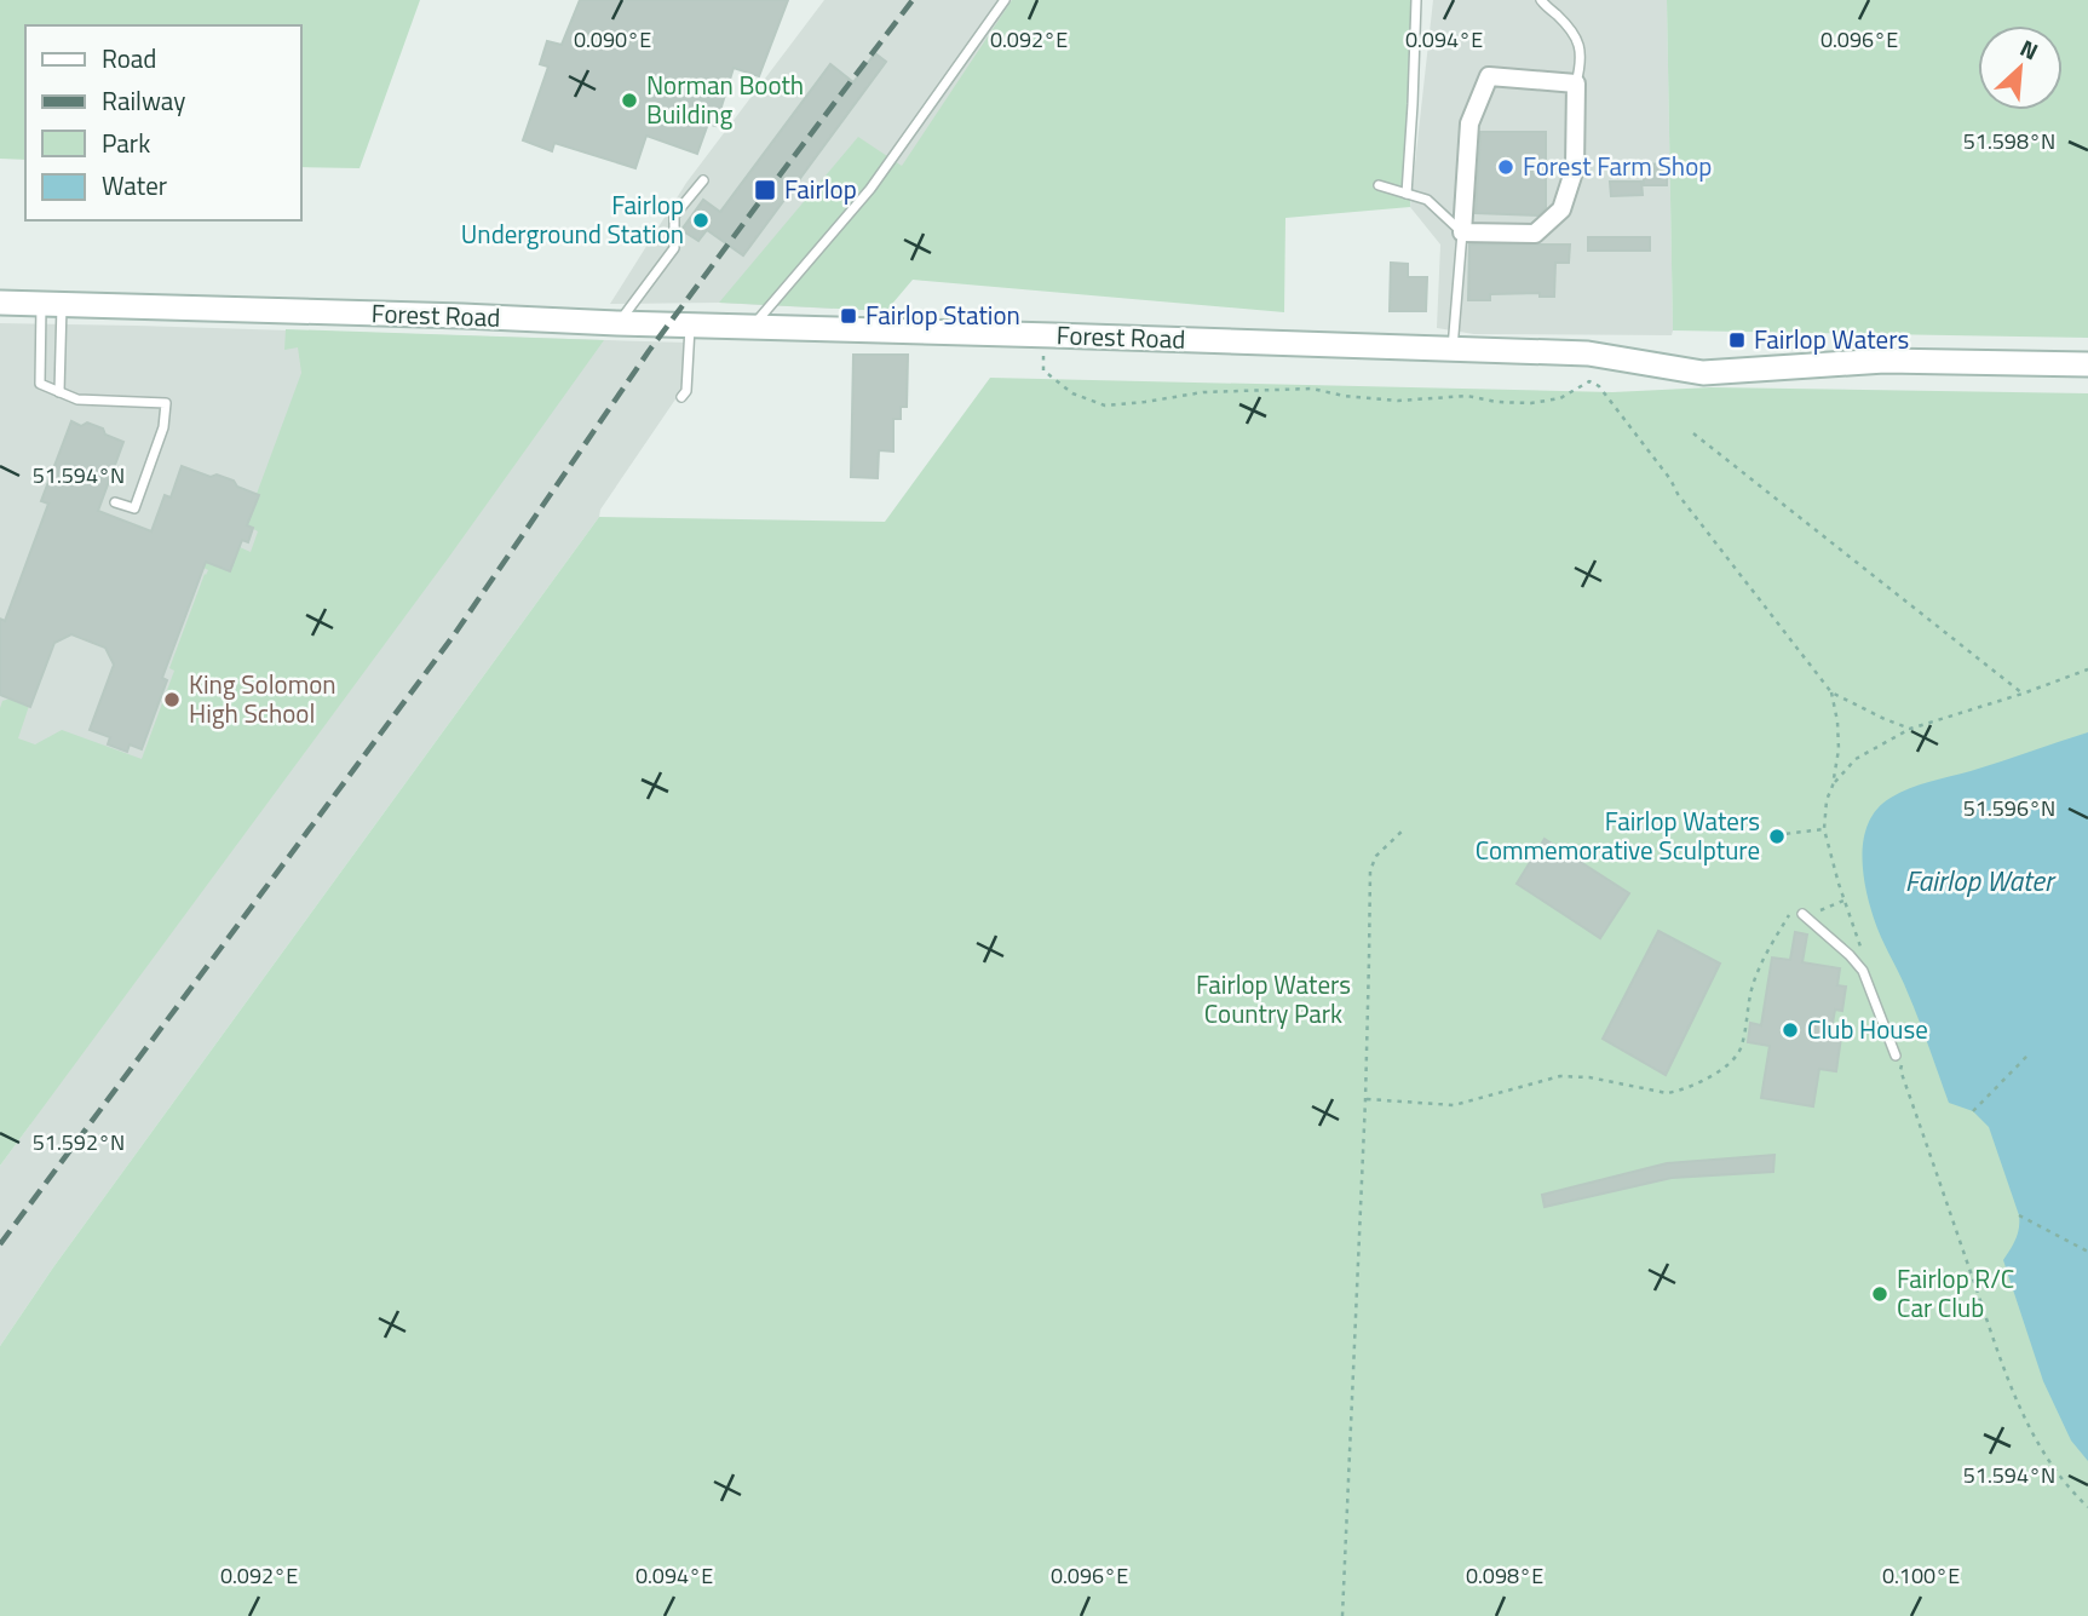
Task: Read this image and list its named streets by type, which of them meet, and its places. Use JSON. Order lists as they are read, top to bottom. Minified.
{"streets":{"street":["Forest Road"]},"water":["Fairlop Water"],"parks":["Fairlop Waters Country Park"],"places":{"other":["Norman Booth Building","Forest Farm Shop","Fairlop Underground Station","King Solomon High School","Fairlop Waters Commemorative Sculpture","Club House","Fairlop R/C Car Club"],"transit":["Fairlop","Fairlop Station","Fairlop Waters"]},"legend":["Road","Railway","Park","Water"],"north":"top right","coordinates":["0.090°E","0.092°E","0.094°E","0.096°E","51.598°N","51.594°N","51.596°N","51.592°N","0.098°E","0.100°E"]}
